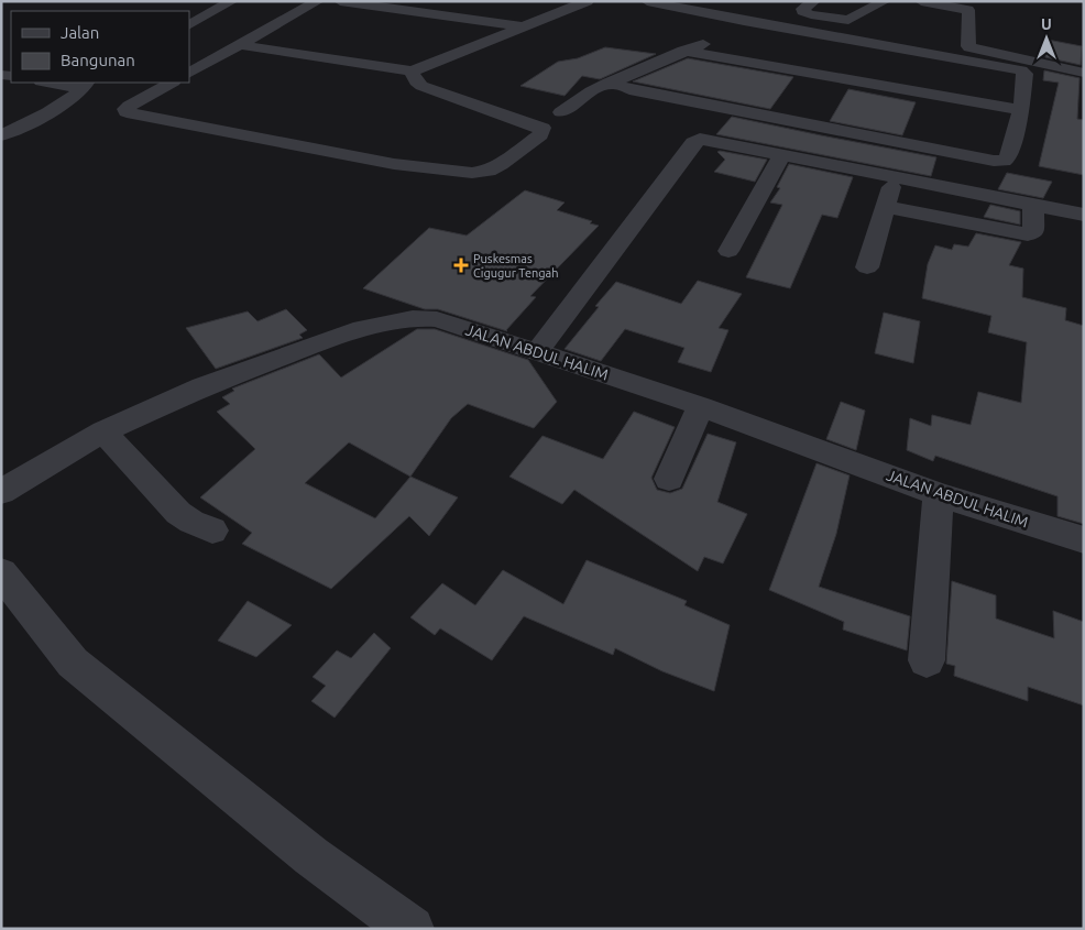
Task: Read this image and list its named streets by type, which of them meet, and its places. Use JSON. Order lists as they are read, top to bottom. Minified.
{"streets":{"street":["JALAN ABDUL HALIM"]},"places":{"health":["Puskesmas Cigugur Tengah"]},"legend":["Jalan","Bangunan"],"north":"top"}
